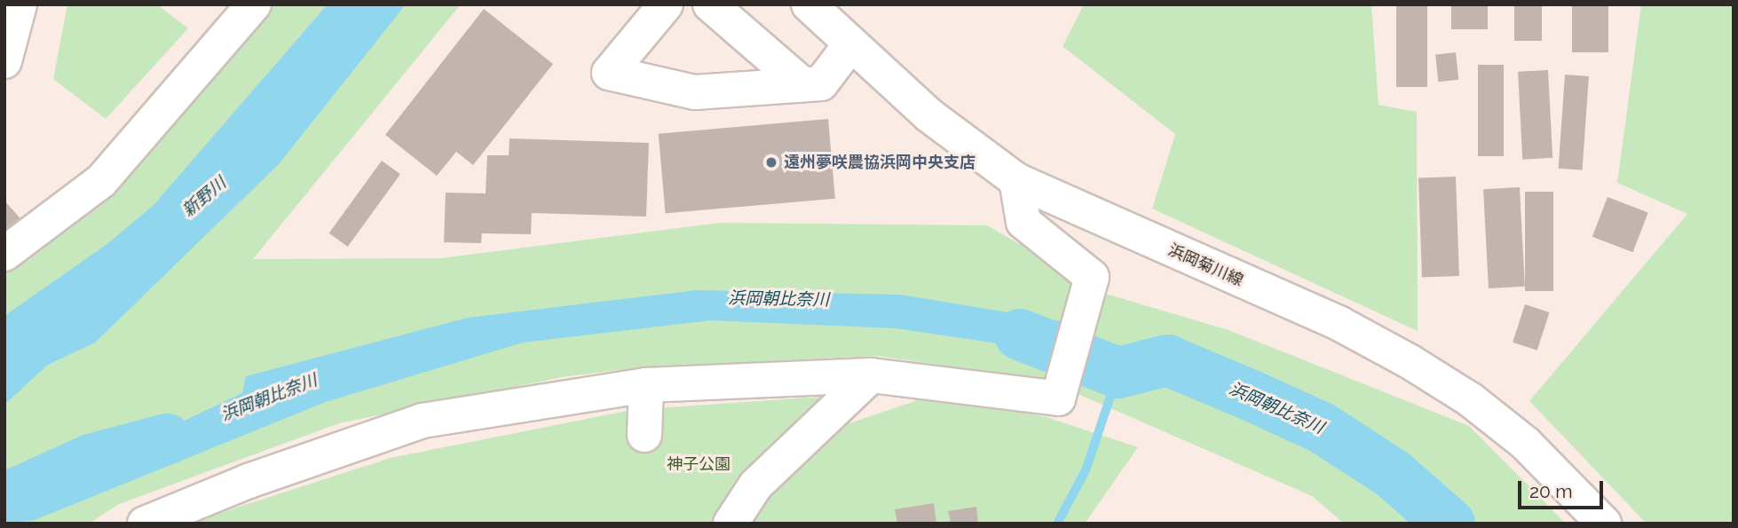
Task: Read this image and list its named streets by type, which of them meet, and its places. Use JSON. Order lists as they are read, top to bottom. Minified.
{"streets":{"street":["浜岡菊川線"]},"water":["新野川","浜岡朝比奈川"],"parks":["神子公園"],"places":["遠州夢咲農協浜岡中央支店"],"scale_bar":"20 m"}
